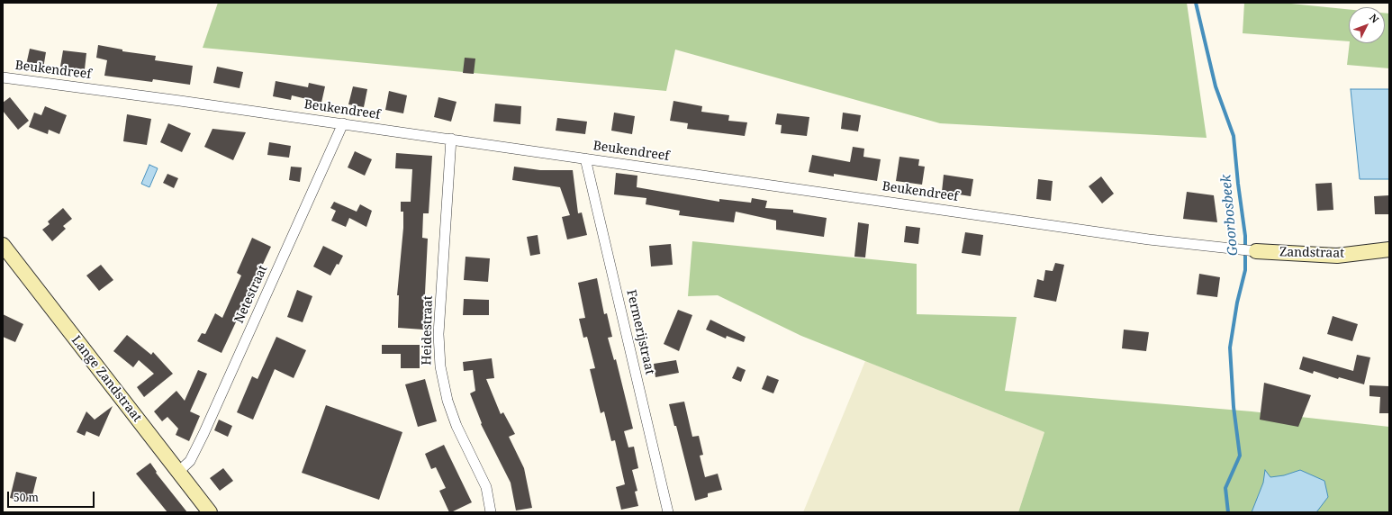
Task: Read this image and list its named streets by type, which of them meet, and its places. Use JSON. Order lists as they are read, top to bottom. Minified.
{"streets":{"street":["Beukendreef","Zandstraat","Netestraat","Heidestraat","Fermerijstraat","Lange Zandstraat"]},"crossings":[["Beukendreef","Zandstraat"],["Beukendreef","Netestraat"],["Beukendreef","Heidestraat"],["Beukendreef","Fermerijstraat"],["Netestraat","Lange Zandstraat"]],"water":["Goorbosbeek"],"scale_bar":"50 m","north":"top right"}
